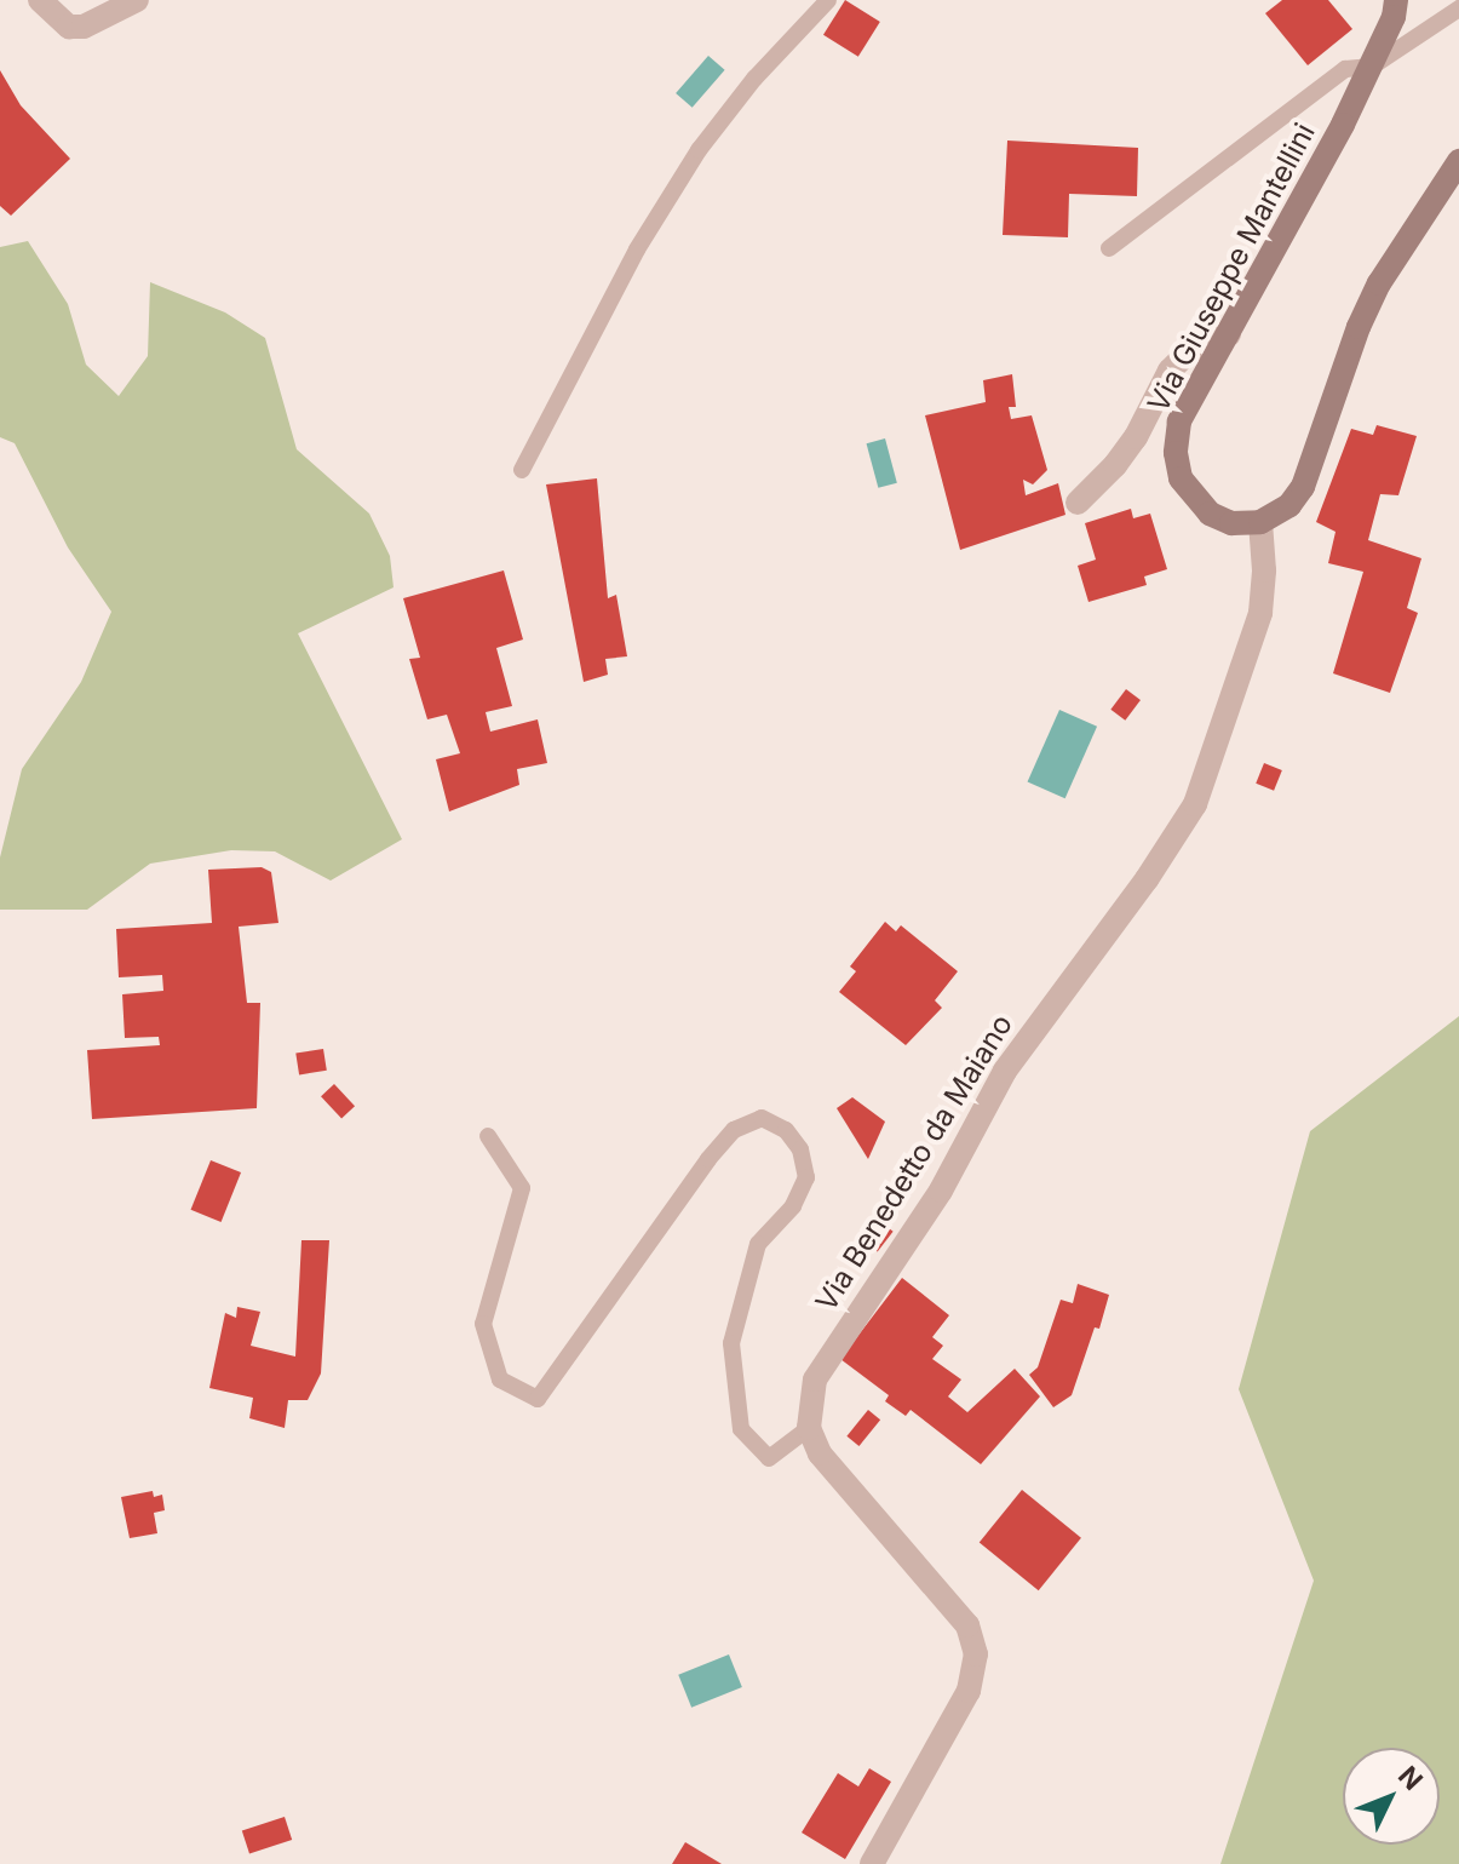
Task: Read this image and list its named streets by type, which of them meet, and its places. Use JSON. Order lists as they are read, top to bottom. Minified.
{"streets":{"main road":["Via Giuseppe Mantellini"],"street":["Via Benedetto da Maiano"]},"crossings":[["Via Giuseppe Mantellini","Via Benedetto da Maiano"]],"north":"top right"}
